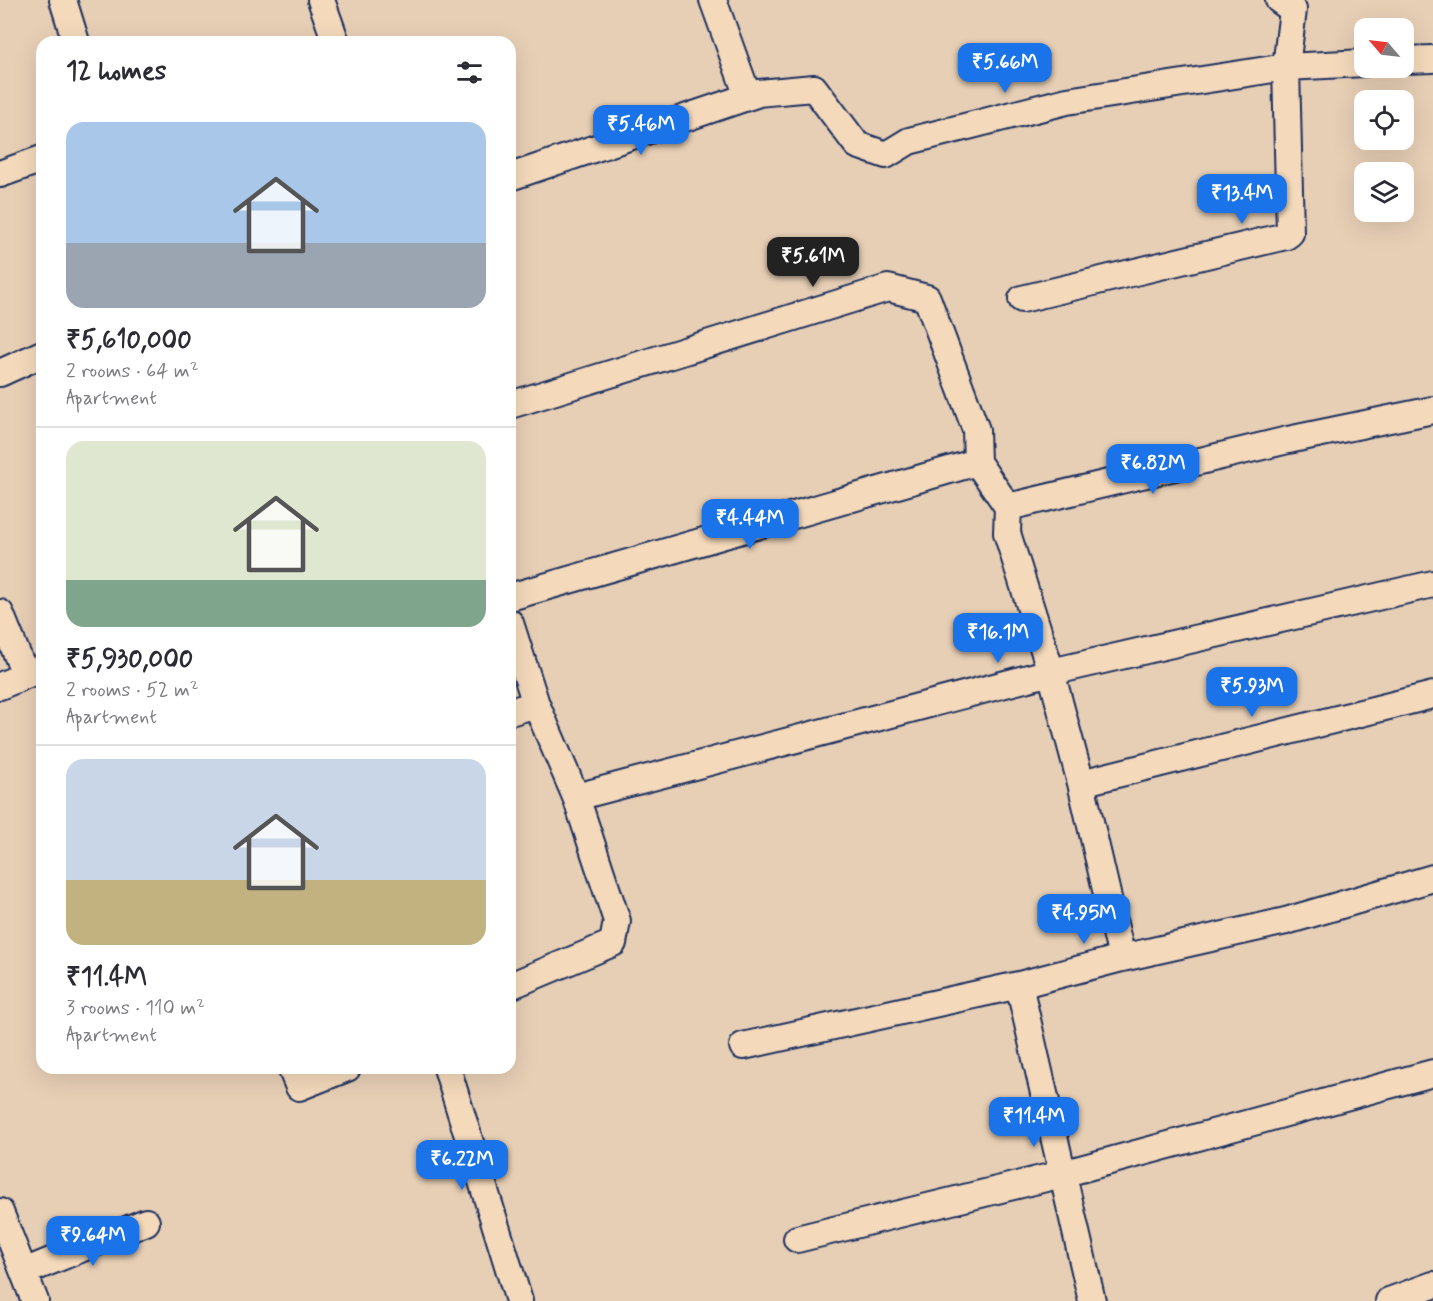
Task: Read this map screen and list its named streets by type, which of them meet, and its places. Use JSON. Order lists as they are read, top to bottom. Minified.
{"north":"top left","page":{"heading":"12 homes","price":["₹5.66M","₹5.46M","₹13.4M","₹5.61M","₹6.82M","₹4.44M","₹16.1M","₹5.93M","₹4.95M","₹11.4M","₹6.22M","₹9.64M"],"list":[{"name":"₹5,610,000","note":"2 rooms · 64 m² · Apartment"},{"name":"₹5,930,000","note":"2 rooms · 52 m² · Apartment"},{"name":"₹11.4M","note":"3 rooms · 110 m² · Apartment"}]}}
